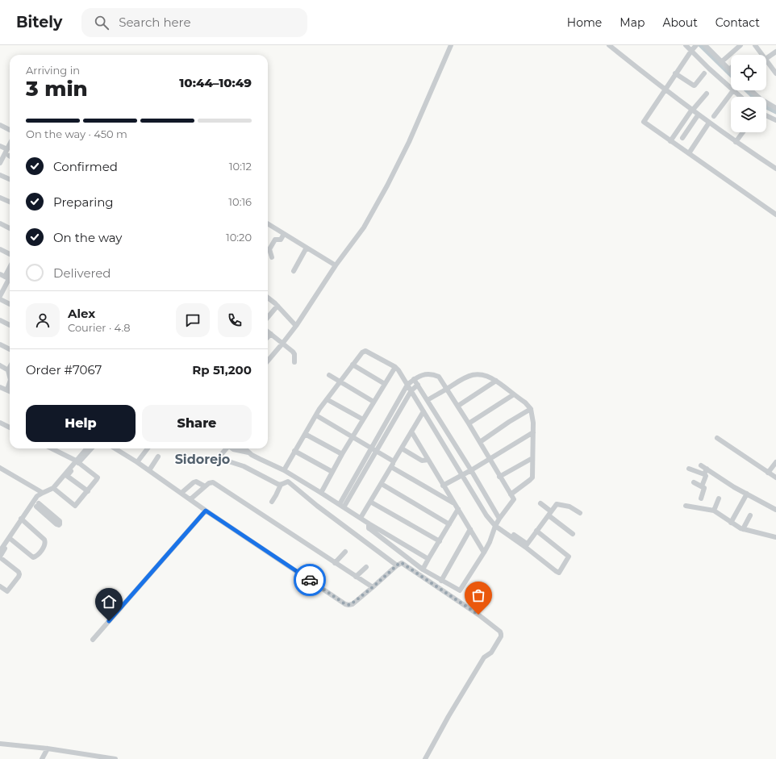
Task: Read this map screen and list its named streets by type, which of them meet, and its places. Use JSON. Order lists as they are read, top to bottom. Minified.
{"districts":["Sidorejo"],"page":{"header":"Bitely","search":"Search here","nav":["Home","Map","About","Contact"],"heading":["3 min","Arriving in","10:44–10:49"],"panel":["Alex","Courier · 4.8","Order #7067","Rp 51,200"],"bar":"On the way · 450 m","list":[["Confirmed","10:12"],["Preparing","10:16"],["On the way","10:20"],"Delivered"],"buttons":["Help","Share"]}}
